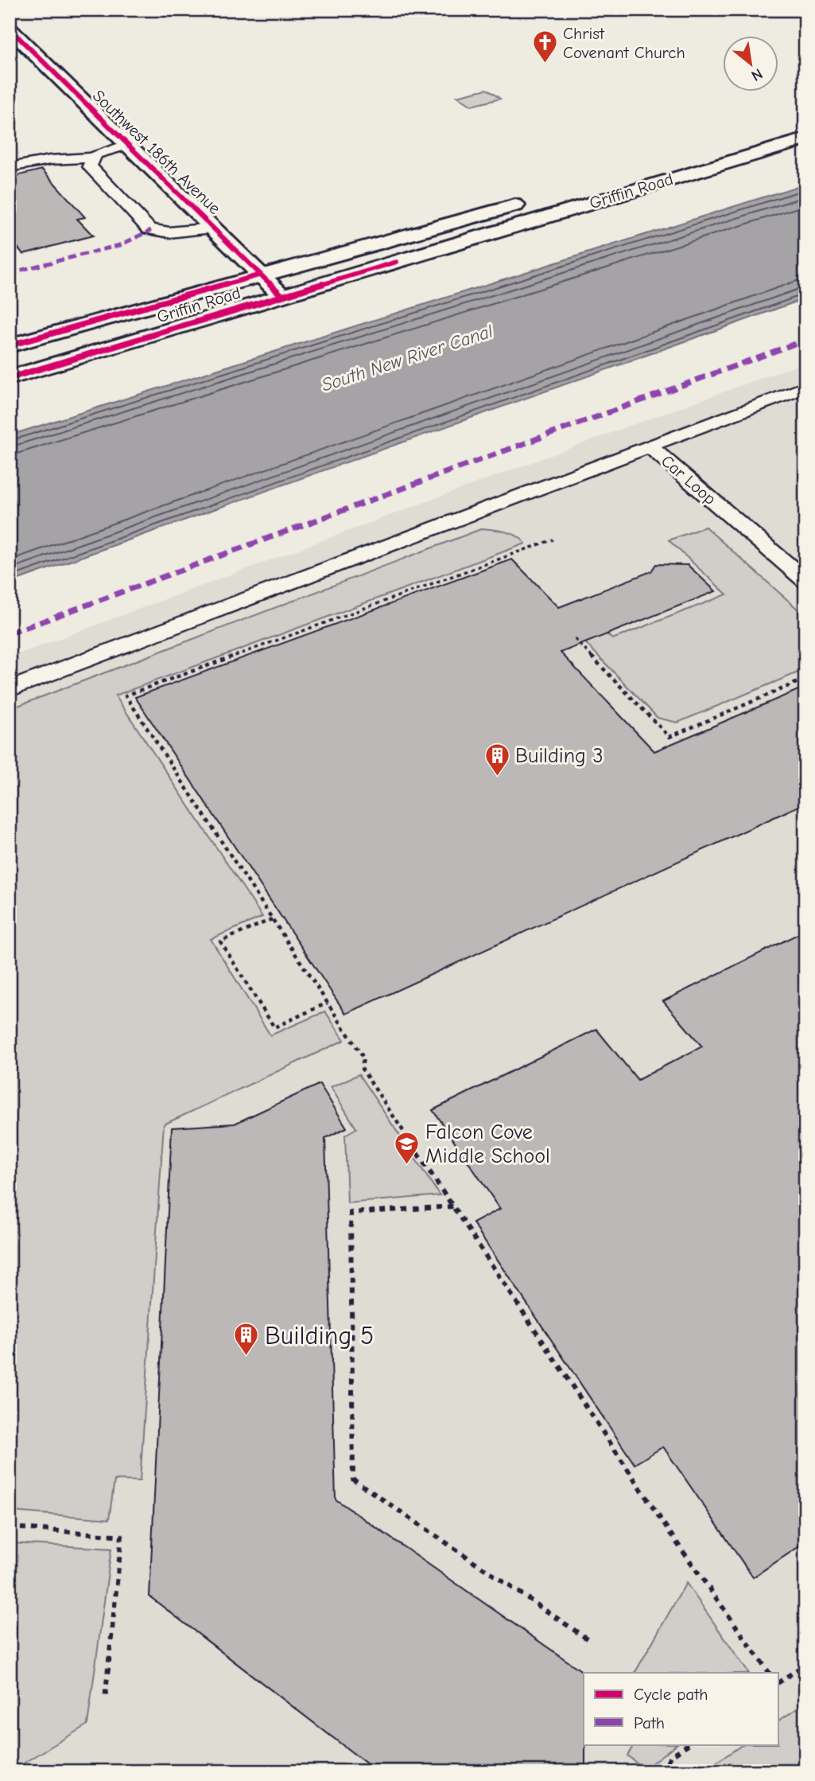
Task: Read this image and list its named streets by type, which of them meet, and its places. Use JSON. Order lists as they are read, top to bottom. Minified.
{"streets":{"main road":["Southwest 186th Avenue","Griffin Road"],"lane":["Car Loop"]},"crossings":[["Southwest 186th Avenue","Griffin Road"]],"water":["South New River Canal"],"places":{"church":["Christ Covenant Church"],"building":["Building 3","Building 5"],"school or university":["Falcon Cove Middle School"]},"legend":["Cycle path","Path"],"north":"bottom right"}
